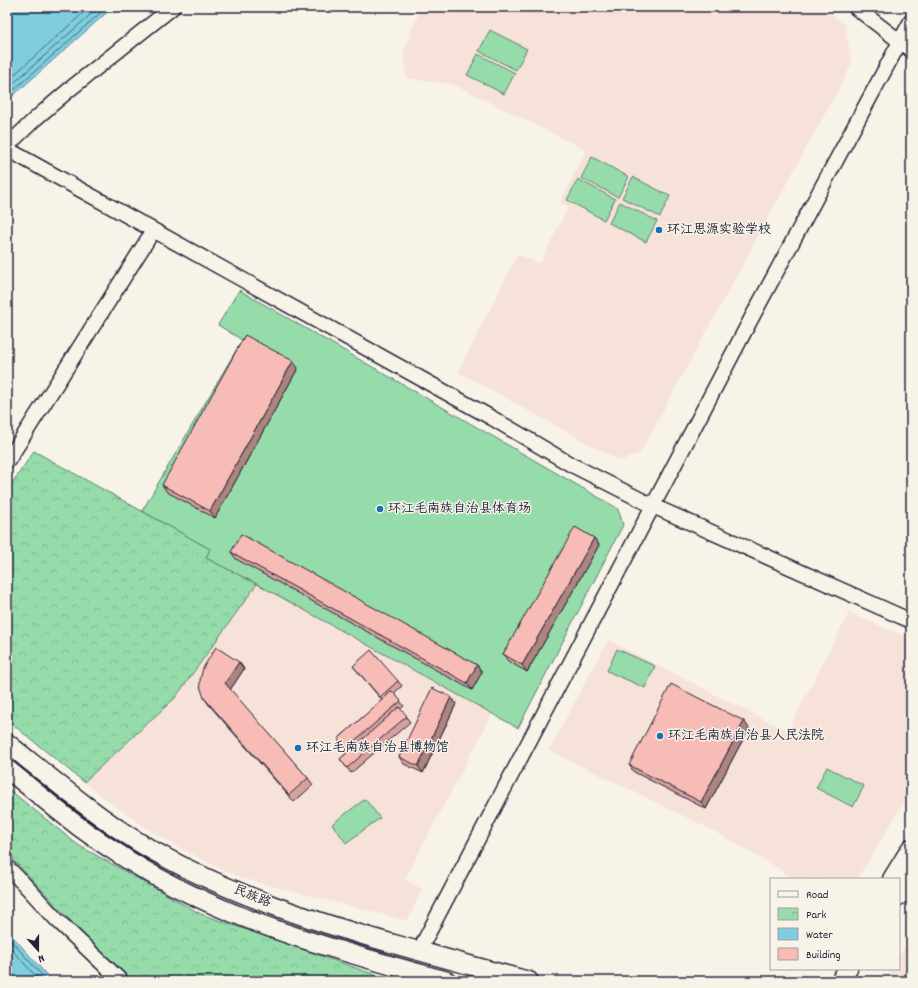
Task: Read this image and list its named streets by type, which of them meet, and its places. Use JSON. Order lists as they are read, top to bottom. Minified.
{"streets":{"main road":["民族路"]},"places":["环江思源实验学校","环江毛南族自治县体育场","环江毛南族自治县人民法院","环江毛南族自治县博物馆"],"legend":["Road","Park","Water","Building"],"north":"bottom"}
